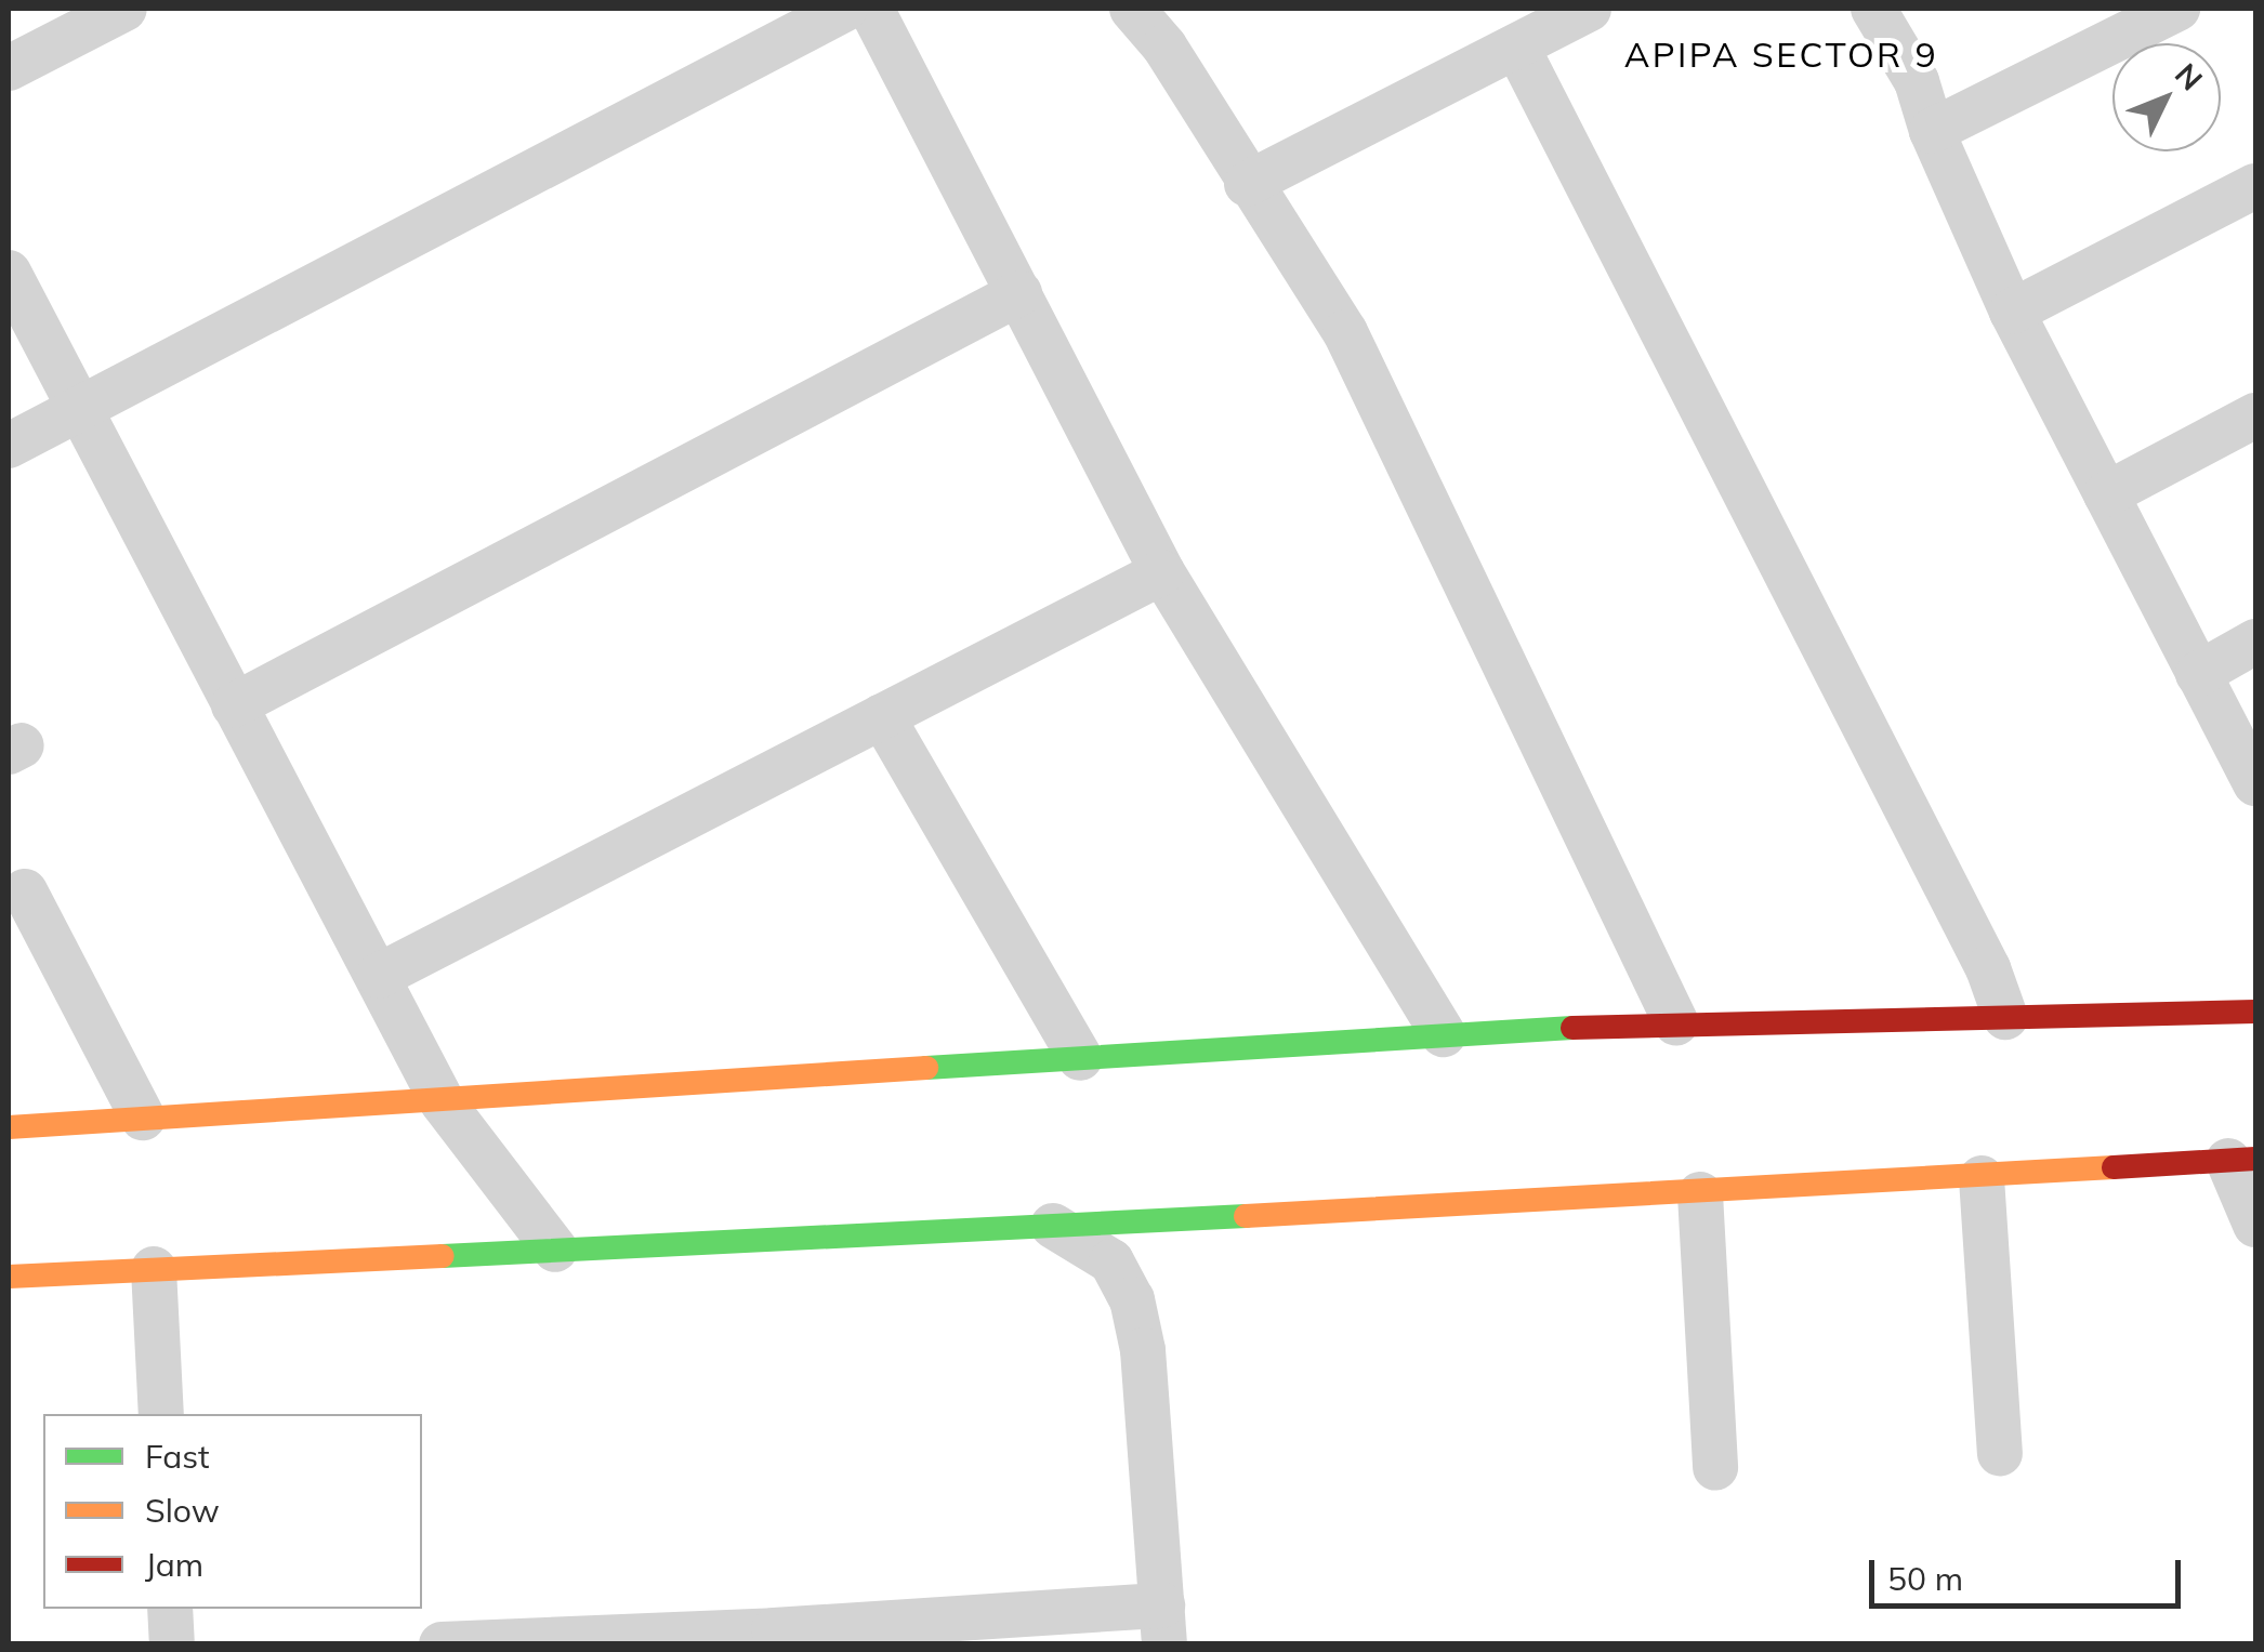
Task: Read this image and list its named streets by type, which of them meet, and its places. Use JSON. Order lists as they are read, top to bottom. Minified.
{"districts":["APIPA SECTOR 9"],"legend":["Fast","Slow","Jam"],"scale_bar":"50 m","north":"top right"}
